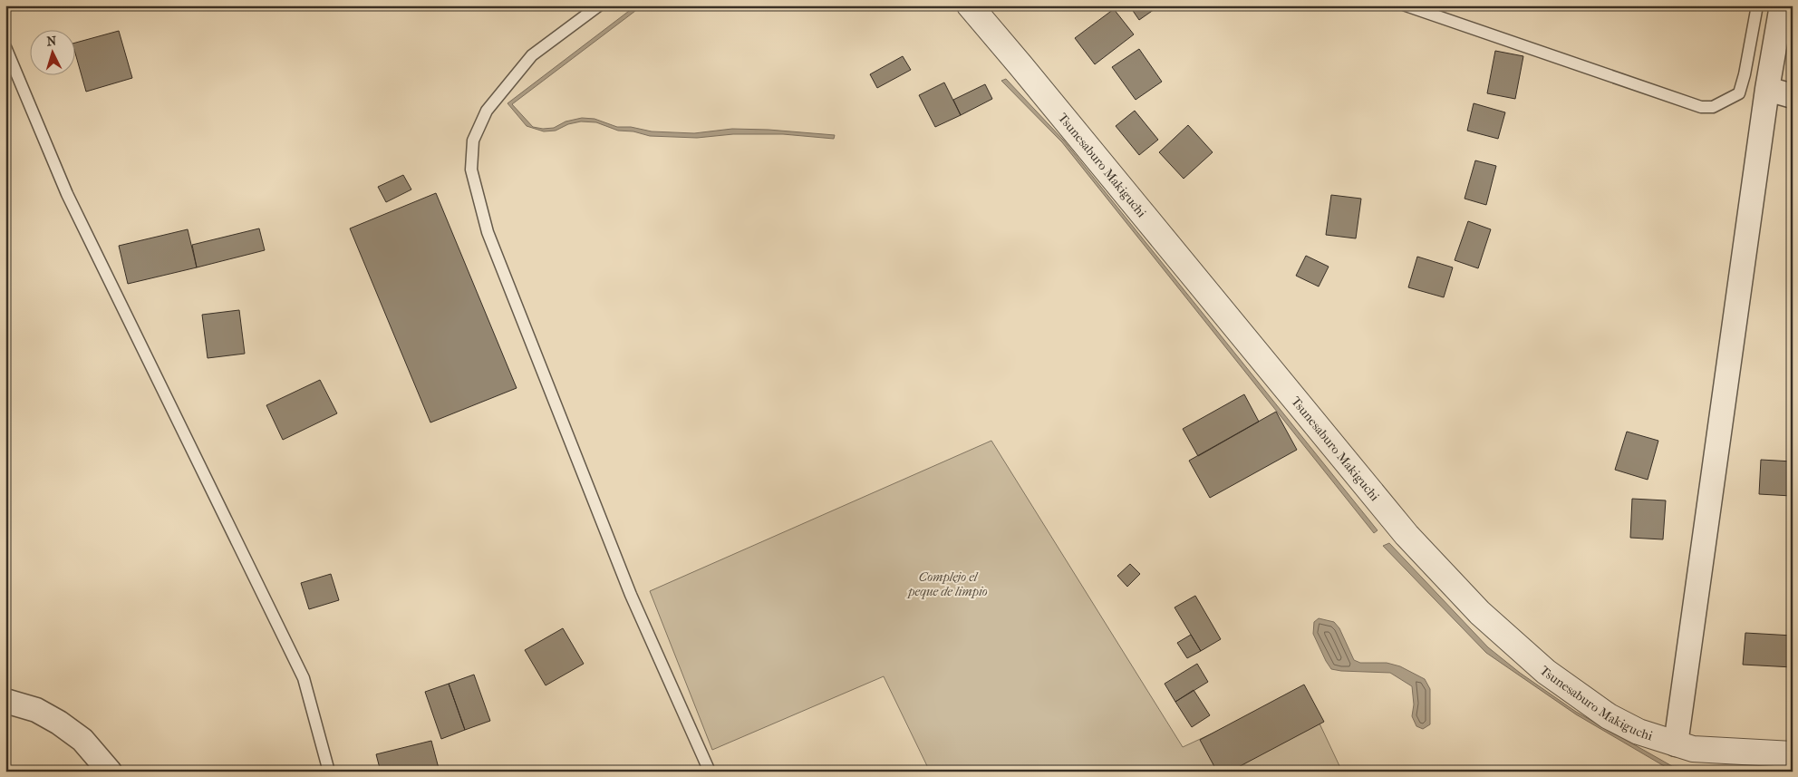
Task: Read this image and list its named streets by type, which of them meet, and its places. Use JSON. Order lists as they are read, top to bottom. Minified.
{"streets":{"street":["Tsunesaburo Makiguchi"]},"parks":["Complejo el peque de limpio"],"north":"top"}
